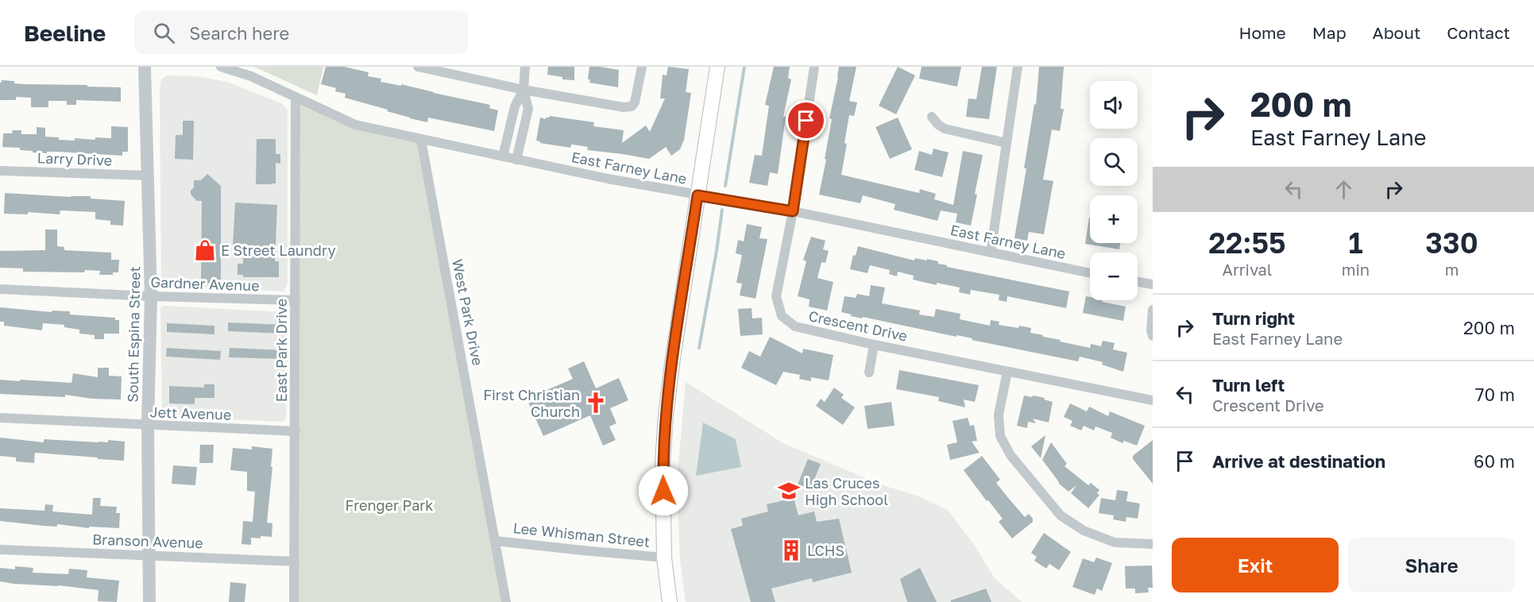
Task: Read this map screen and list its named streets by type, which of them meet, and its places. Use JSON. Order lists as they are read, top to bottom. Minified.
{"streets":{"street":["Larry Drive","East Farney Lane","Gardner Avenue","West Park Drive","Crescent Drive","South Espina Street","East Park Drive","Jett Avenue","Lee Whisman Street","Branson Avenue"]},"crossings":[["Larry Drive","South Espina Street"],["East Farney Lane","West Park Drive"],["East Farney Lane","Crescent Drive"],["East Farney Lane","East Park Drive"],["Gardner Avenue","South Espina Street"],["Gardner Avenue","East Park Drive"],["West Park Drive","Lee Whisman Street"],["South Espina Street","Jett Avenue"],["South Espina Street","Branson Avenue"],["East Park Drive","Jett Avenue"],["East Park Drive","Branson Avenue"]],"parks":["Frenger Park"],"places":{"shop":["E Street Laundry"],"church":["First Christian Church"],"school or university":["Las Cruces High School"],"building":["LCHS"]},"page":{"header":"Beeline","search":"Search here","nav":["Home","Map","About","Contact"],"turn":["200 m","East Farney Lane"],"map_buttons":["+","−"],"eta":["22:55","Arrival","1","min","330","m"],"list":[{"name":"Turn right","note":"East Farney Lane","value":"200 m"},{"name":"Turn left","note":"Crescent Drive","value":"70 m"},{"name":"Arrive at destination","value":"60 m"}],"buttons":["Exit","Share"]}}
